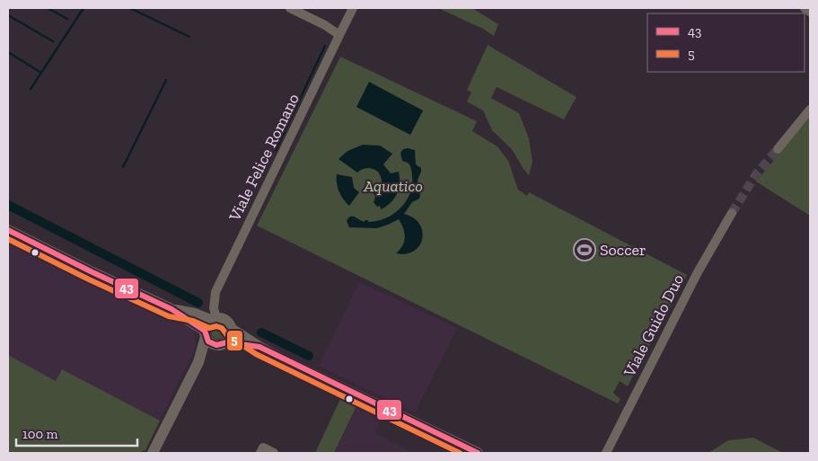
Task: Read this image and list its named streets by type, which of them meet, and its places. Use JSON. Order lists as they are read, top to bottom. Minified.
{"streets":{"street":["Viale Felice Romano","Viale Guido Duo"]},"parks":["Aquatico"],"places":{"sports":["Soccer"]},"lines":["transit line 43","transit line 5"],"legend":["43","5"],"scale_bar":"100 m"}
